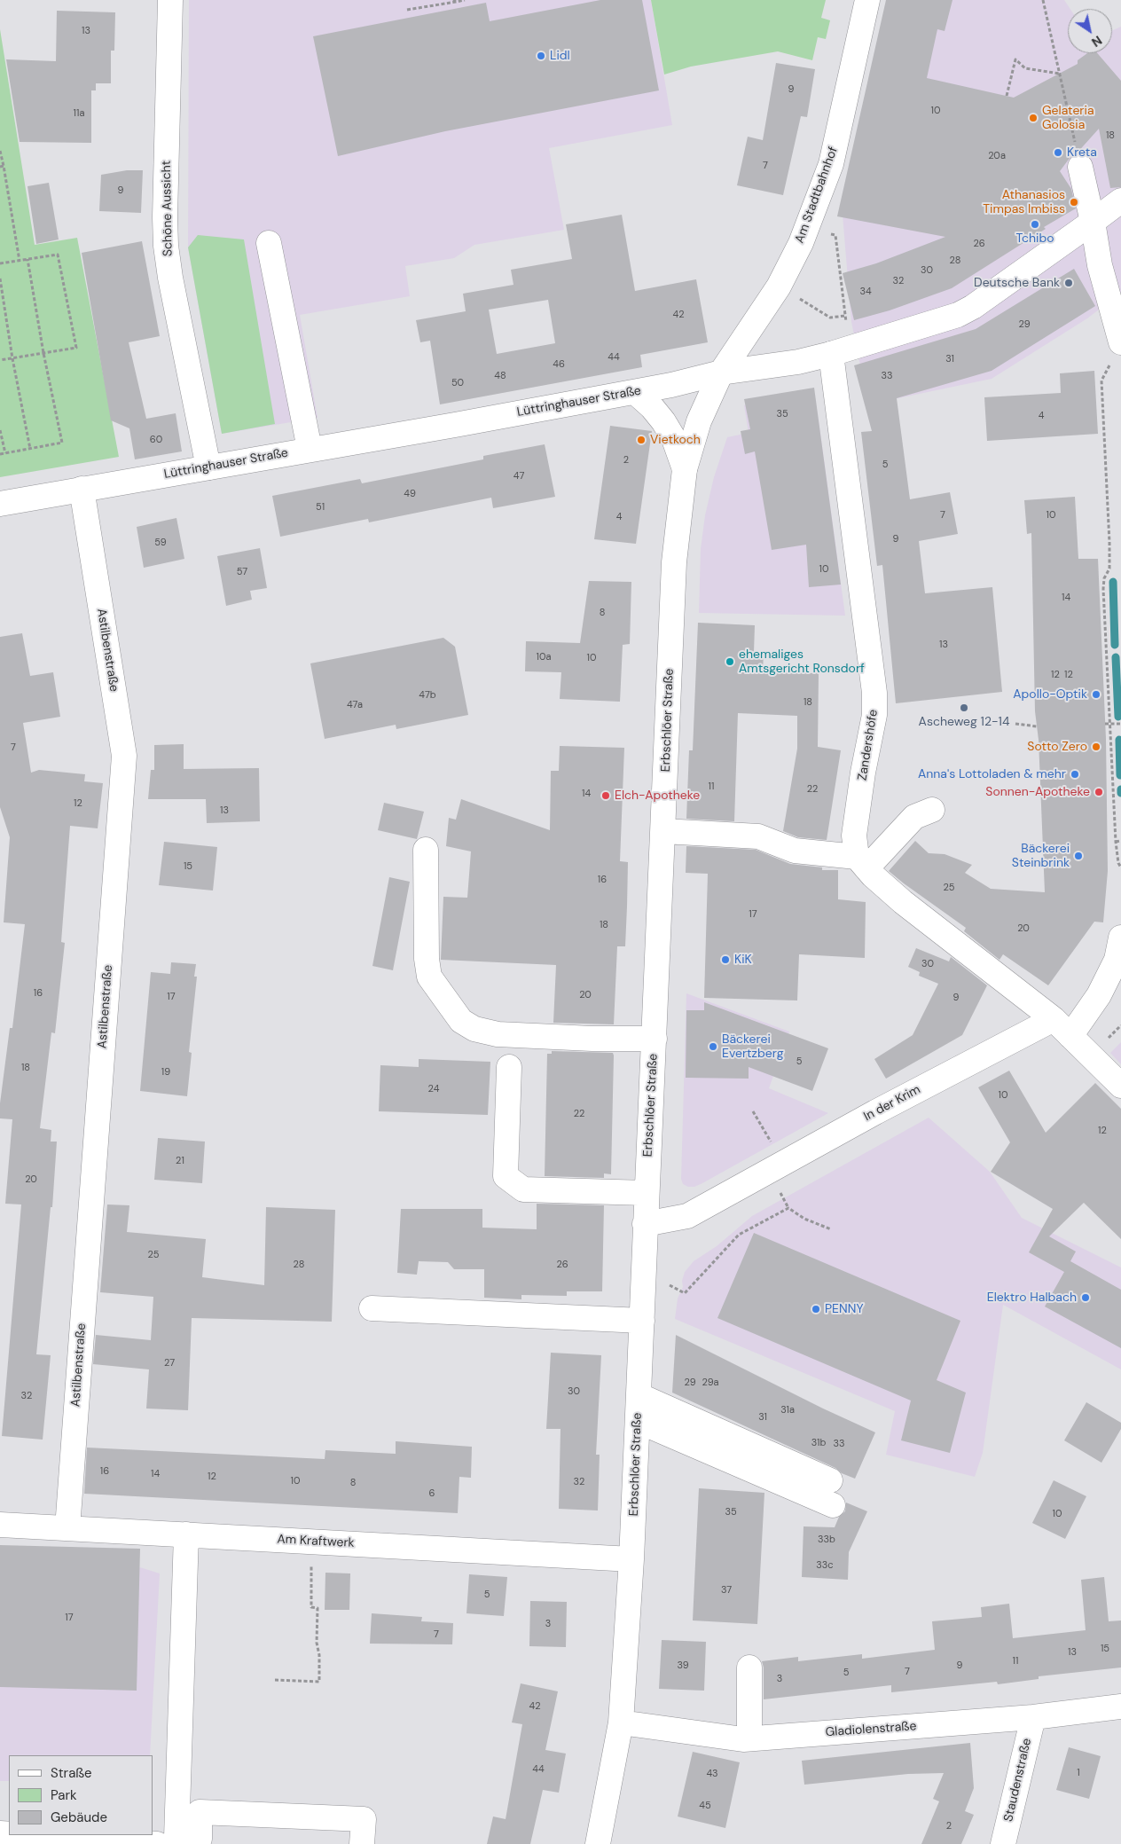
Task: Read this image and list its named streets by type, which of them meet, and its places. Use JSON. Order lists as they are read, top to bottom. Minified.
{"streets":{"street":["Am Stadtbahnhof","Schöne Aussicht","Lüttringhauser Straße","Astilbenstraße","Erbschlöer Straße","Zandershöfe","In der Krim","Am Kraftwerk","Gladiolenstraße","Staudenstraße"]},"crossings":[["Am Stadtbahnhof","Lüttringhauser Straße"],["Am Stadtbahnhof","Erbschlöer Straße"],["Schöne Aussicht","Lüttringhauser Straße"],["Lüttringhauser Straße","Astilbenstraße"],["Lüttringhauser Straße","Erbschlöer Straße"],["Lüttringhauser Straße","Zandershöfe"],["Astilbenstraße","Am Kraftwerk"],["Erbschlöer Straße","In der Krim"],["Erbschlöer Straße","Am Kraftwerk"],["Erbschlöer Straße","Gladiolenstraße"],["Gladiolenstraße","Staudenstraße"]],"places":["Lidl","Gelateria Golosia","Kreta","Athanasios Timpas Imbiss","Tchibo","Deutsche Bank","Vietkoch","ehemaliges Amtsgericht Ronsdorf","Apollo-Optik","Ascheweg 12-14","Sotto Zero","Anna's Lottoladen & mehr","Sonnen-Apotheke","Elch-Apotheke","Bäckerei Steinbrink","KiK","Bäckerei Evertzberg","Elektro Halbach","PENNY"],"house_numbers":["13","9","10","11a","18","20a","7","9","26","28","30","32","34","42","29","44","31","46","48","33","50","35","4","60","2","5","47","49","51","7","10","4","9","59","10","57","14","8","13","10a","10","12","12","47b","18","47a","7","11","22","14","12","13","15","16","25","17","18","20","30","16","20","17","9","5","18","19","24","10","22","12","21","20","25","28","26","27","29","29a","30","32","31a","31","31b","33","16","14","12","10","32","8","6","35","10","33b","33c","37","5","17","3","7","15","13","11","39","9","7","5","3","42","44","1","43","45","2"],"legend":["Straße","Park","Gebäude"],"north":"bottom right"}
